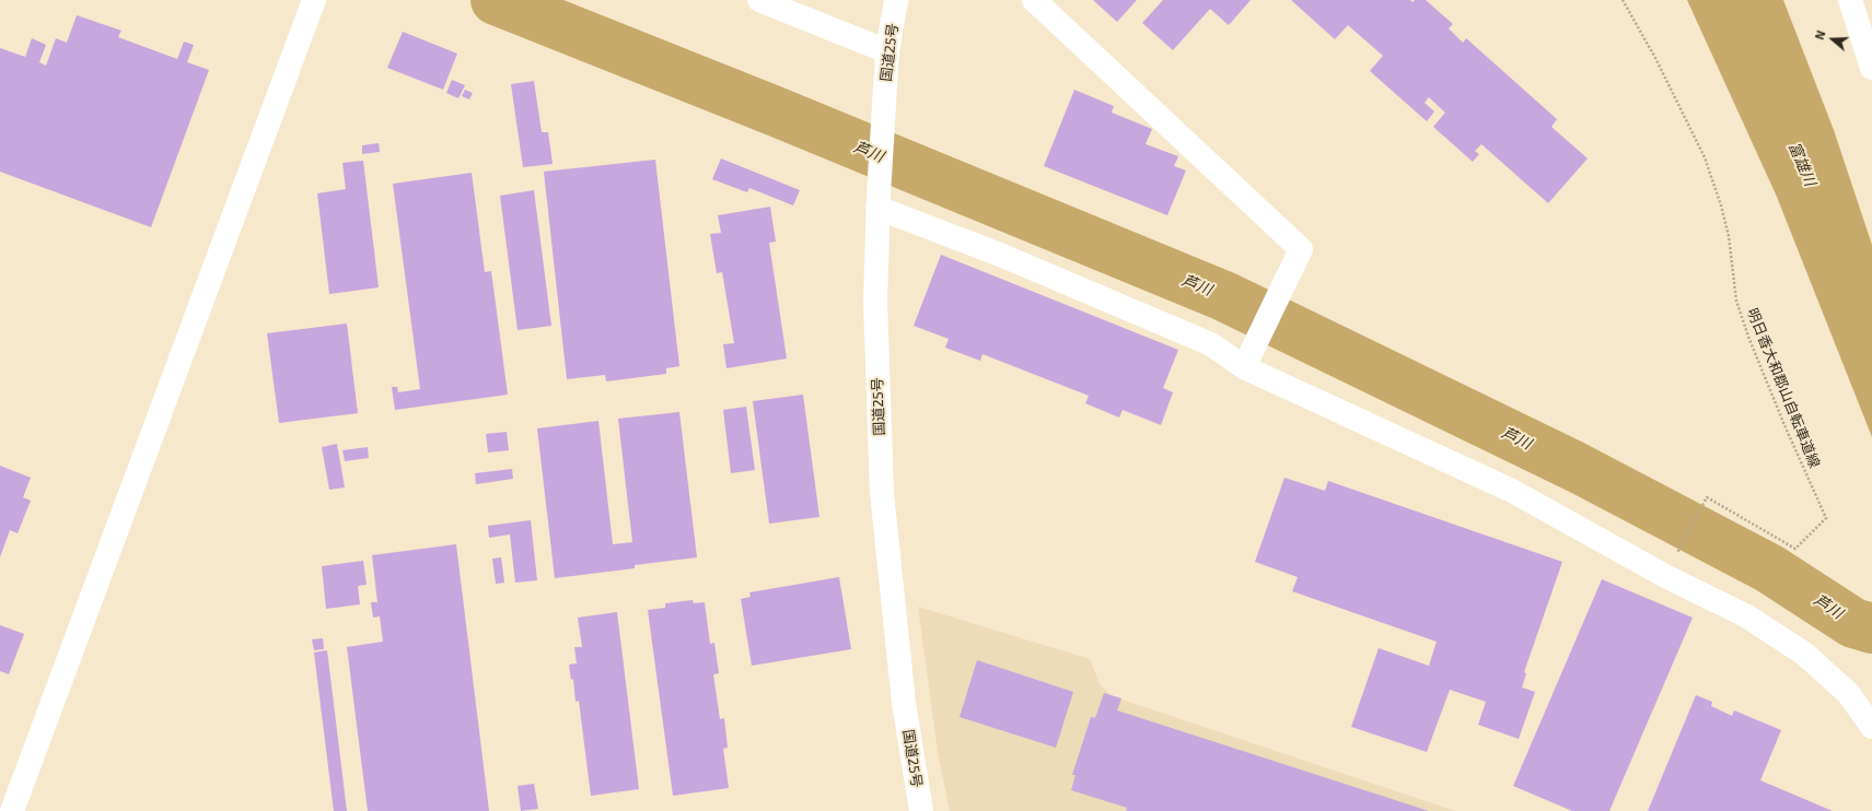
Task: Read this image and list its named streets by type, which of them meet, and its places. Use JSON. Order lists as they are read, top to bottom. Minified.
{"streets":{"main road":["国道25号"],"path":["明日香大和郡山自転車道線"]},"water":["芦川","富雄川"],"north":"left"}
